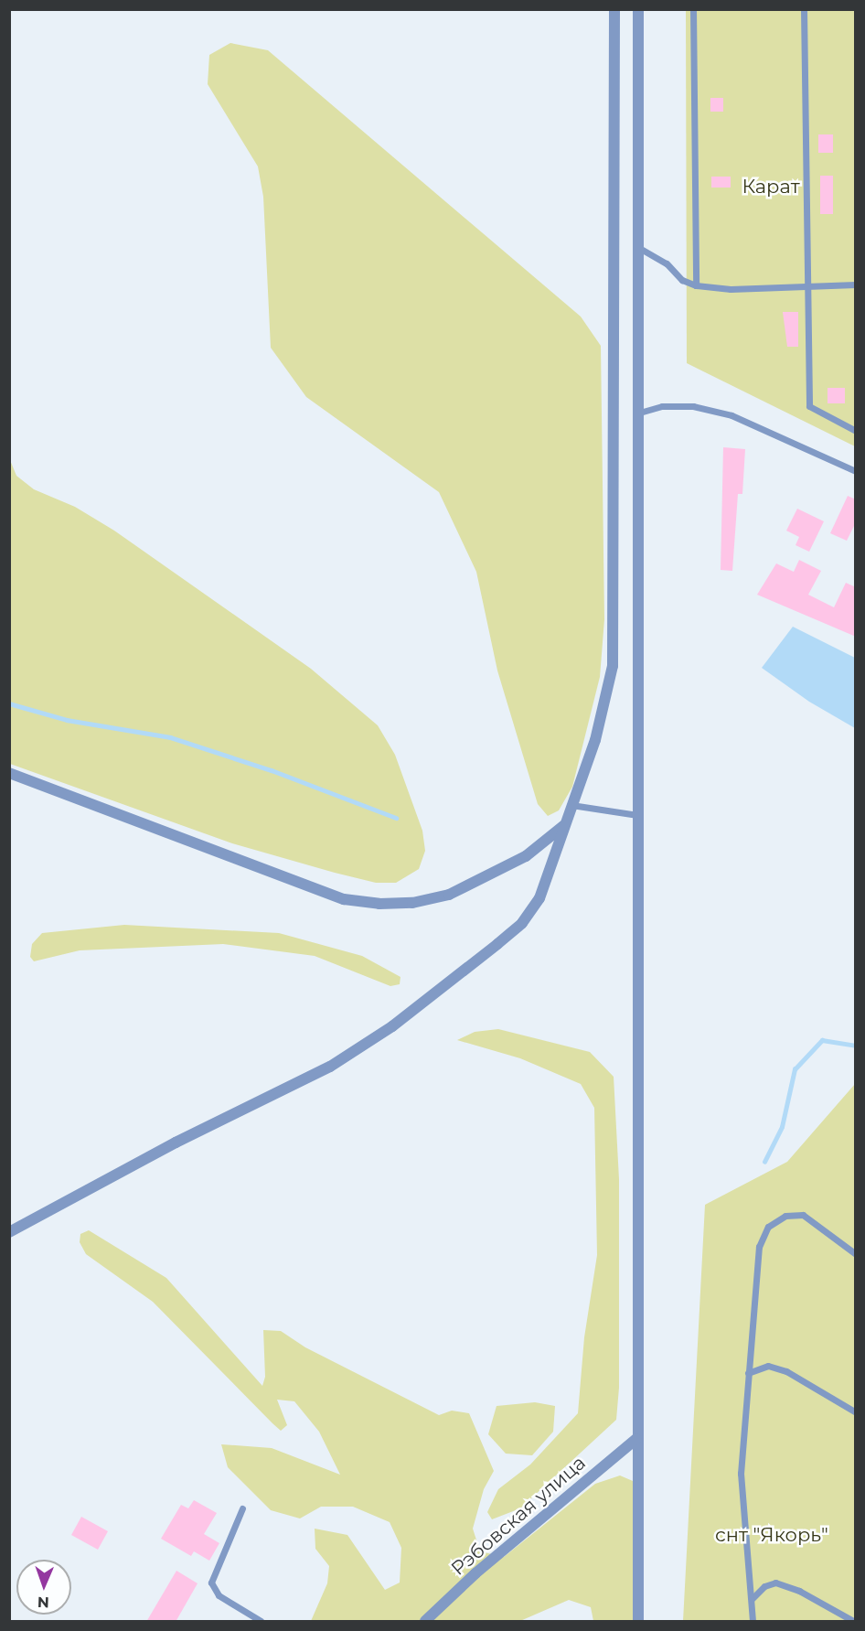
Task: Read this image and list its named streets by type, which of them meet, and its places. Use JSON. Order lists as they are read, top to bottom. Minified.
{"streets":{"street":["Рэбовская улица"]},"parks":["Карат","снт \"Якорь\""],"north":"bottom"}
